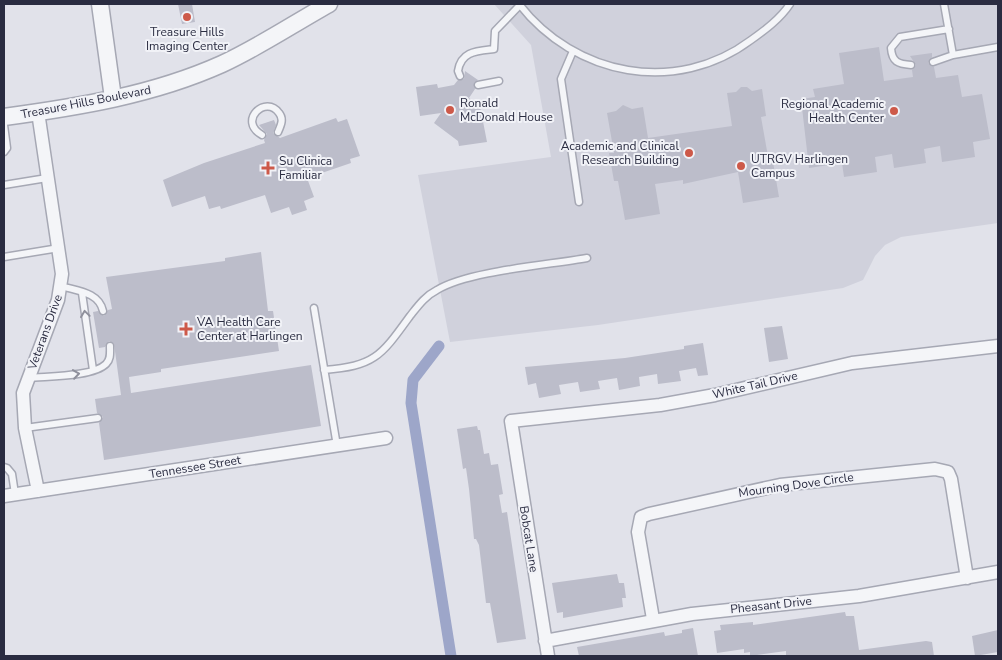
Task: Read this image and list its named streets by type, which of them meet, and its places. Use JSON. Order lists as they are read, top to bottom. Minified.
{"streets":{"street":["Treasure Hills Boulevard","Veterans Drive","White Tail Drive","Tennessee Street","Mourning Dove Circle","Bobcat Lane","Pheasant Drive"]},"crossings":[["Treasure Hills Boulevard","Veterans Drive"],["Veterans Drive","Tennessee Street"],["White Tail Drive","Bobcat Lane"],["Mourning Dove Circle","Pheasant Drive"],["Bobcat Lane","Pheasant Drive"]],"places":{"other":["Treasure Hills Imaging Center","Ronald McDonald House","Regional Academic Health Center","Academic and Clinical Research Building","UTRGV Harlingen Campus"],"health":["Su Clinica Familiar","VA Health Care Center at Harlingen"]}}
